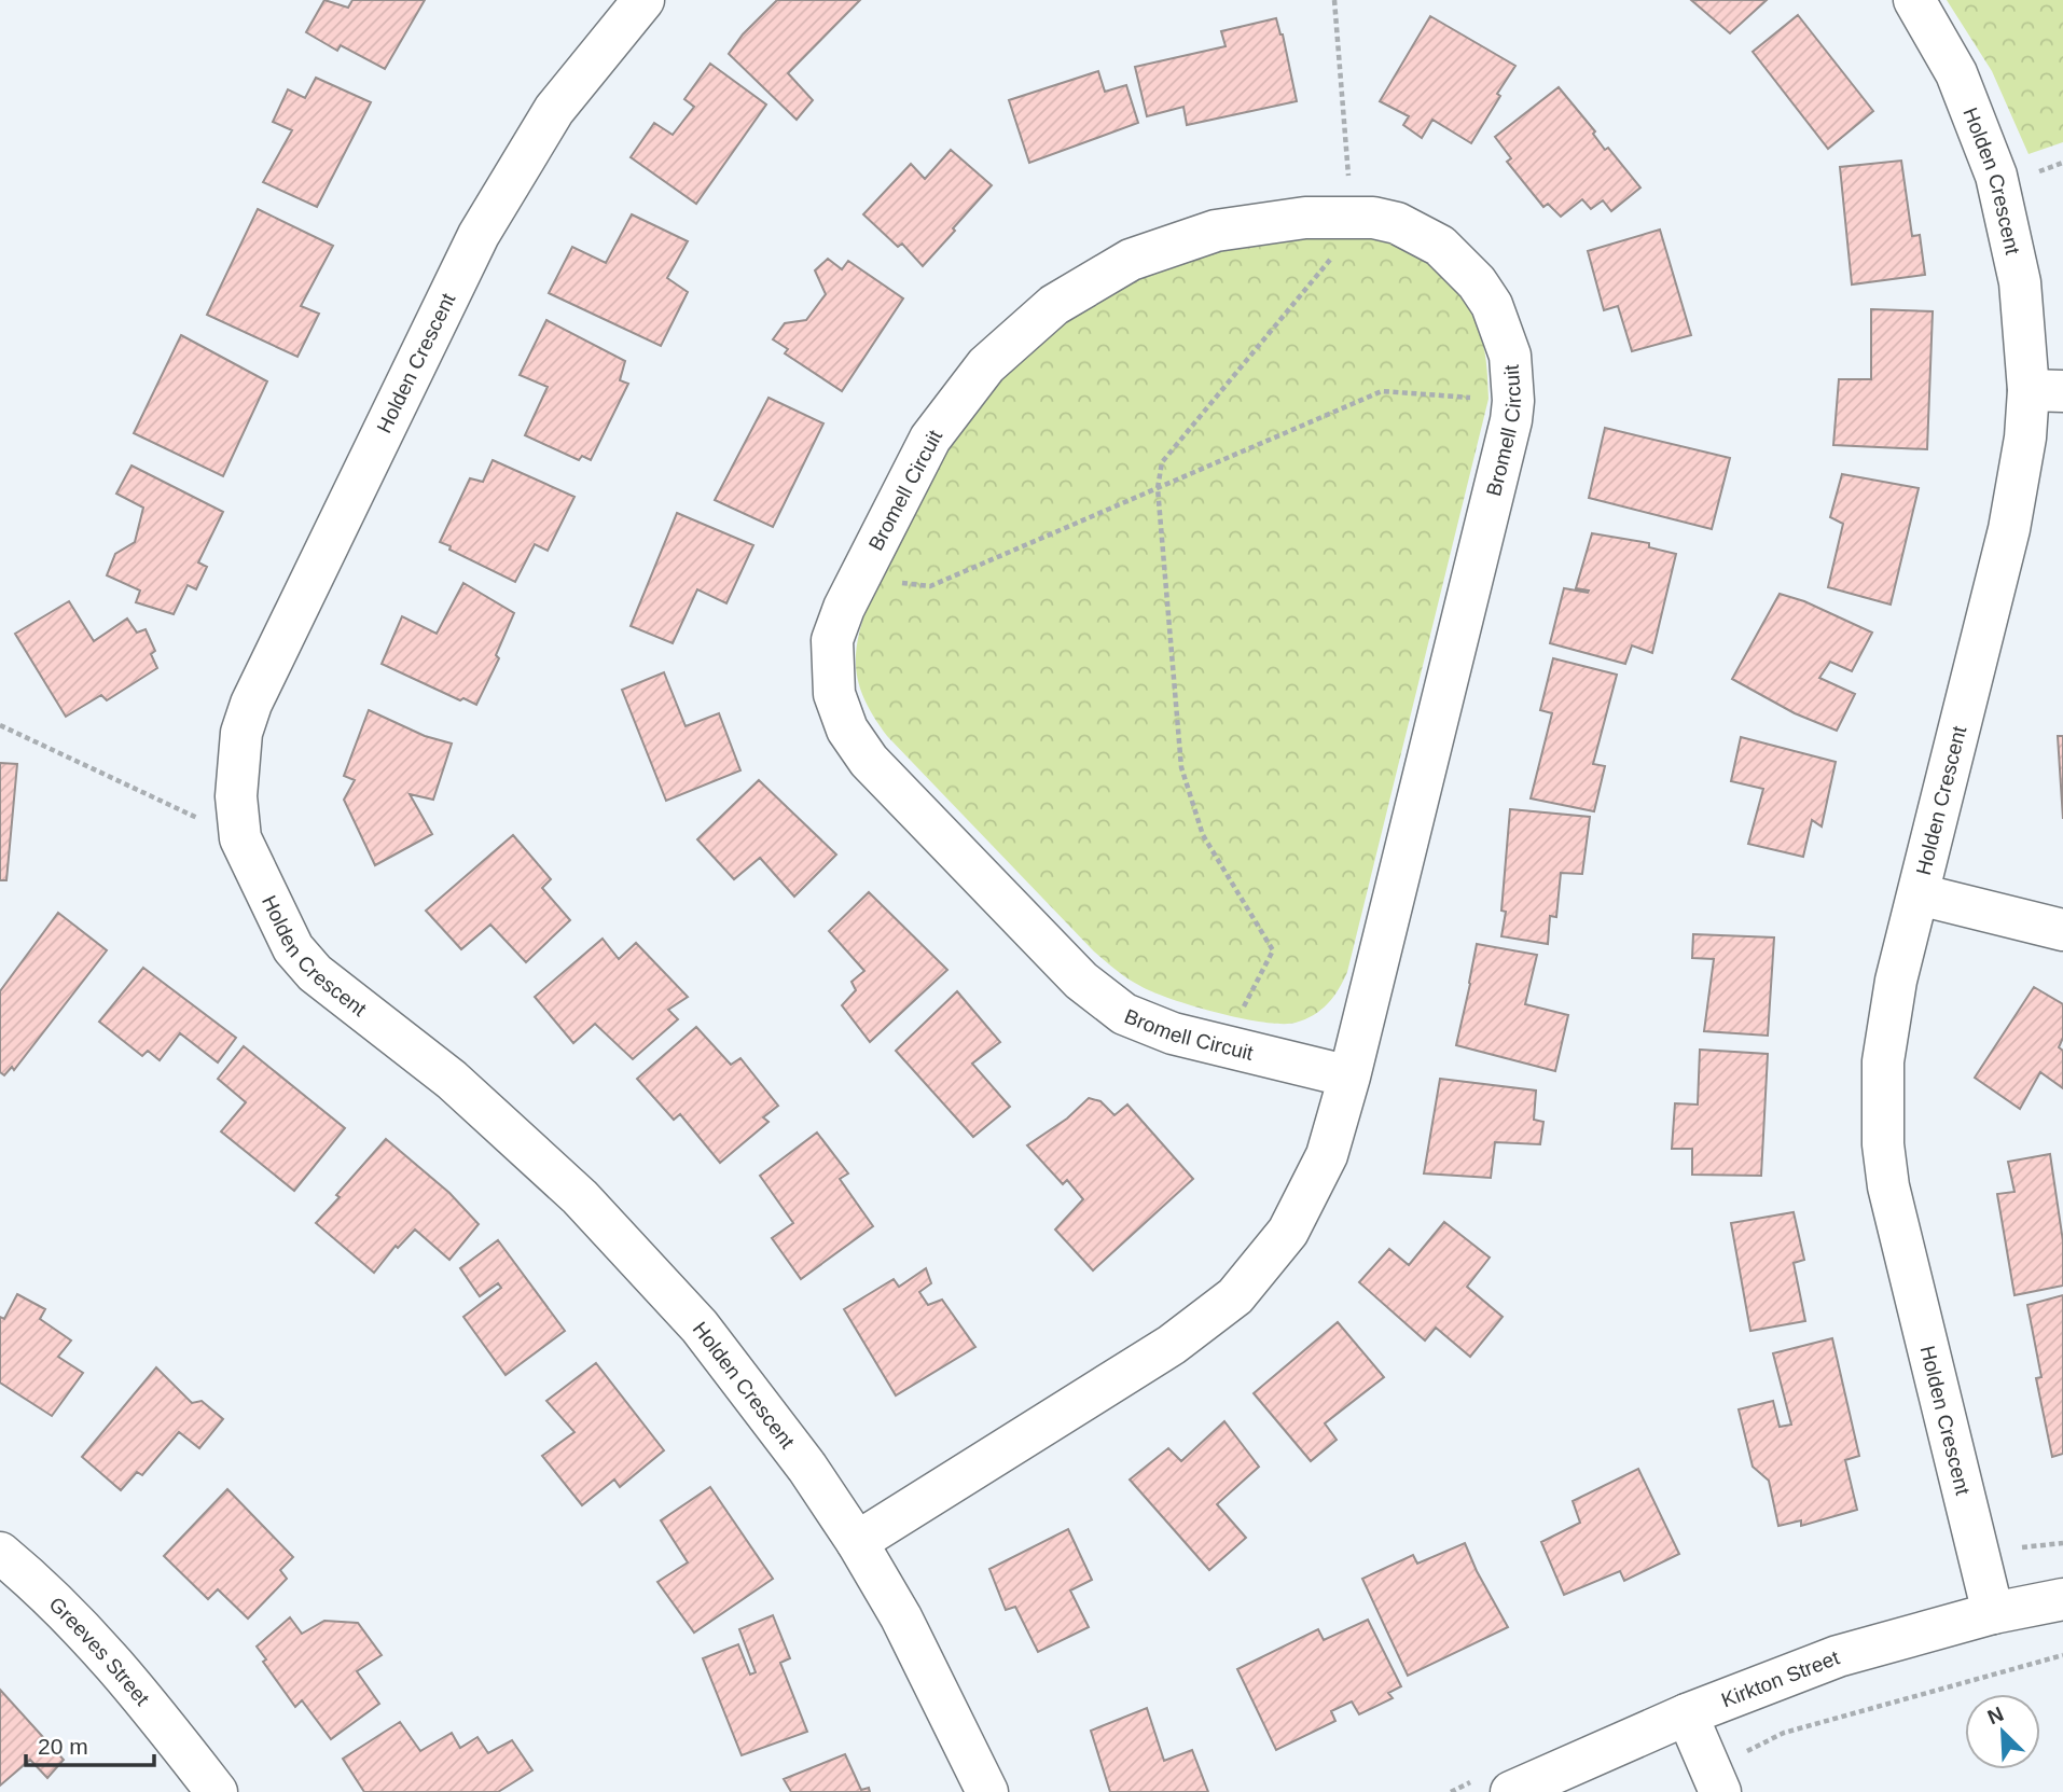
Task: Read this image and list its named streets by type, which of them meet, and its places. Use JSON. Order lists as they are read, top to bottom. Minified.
{"streets":{"street":["Holden Crescent","Bromell Circuit","Greeves Street","Kirkton Street"]},"crossings":[["Holden Crescent","Bromell Circuit"],["Holden Crescent","Kirkton Street"]],"scale_bar":"20 m","north":"top left"}
